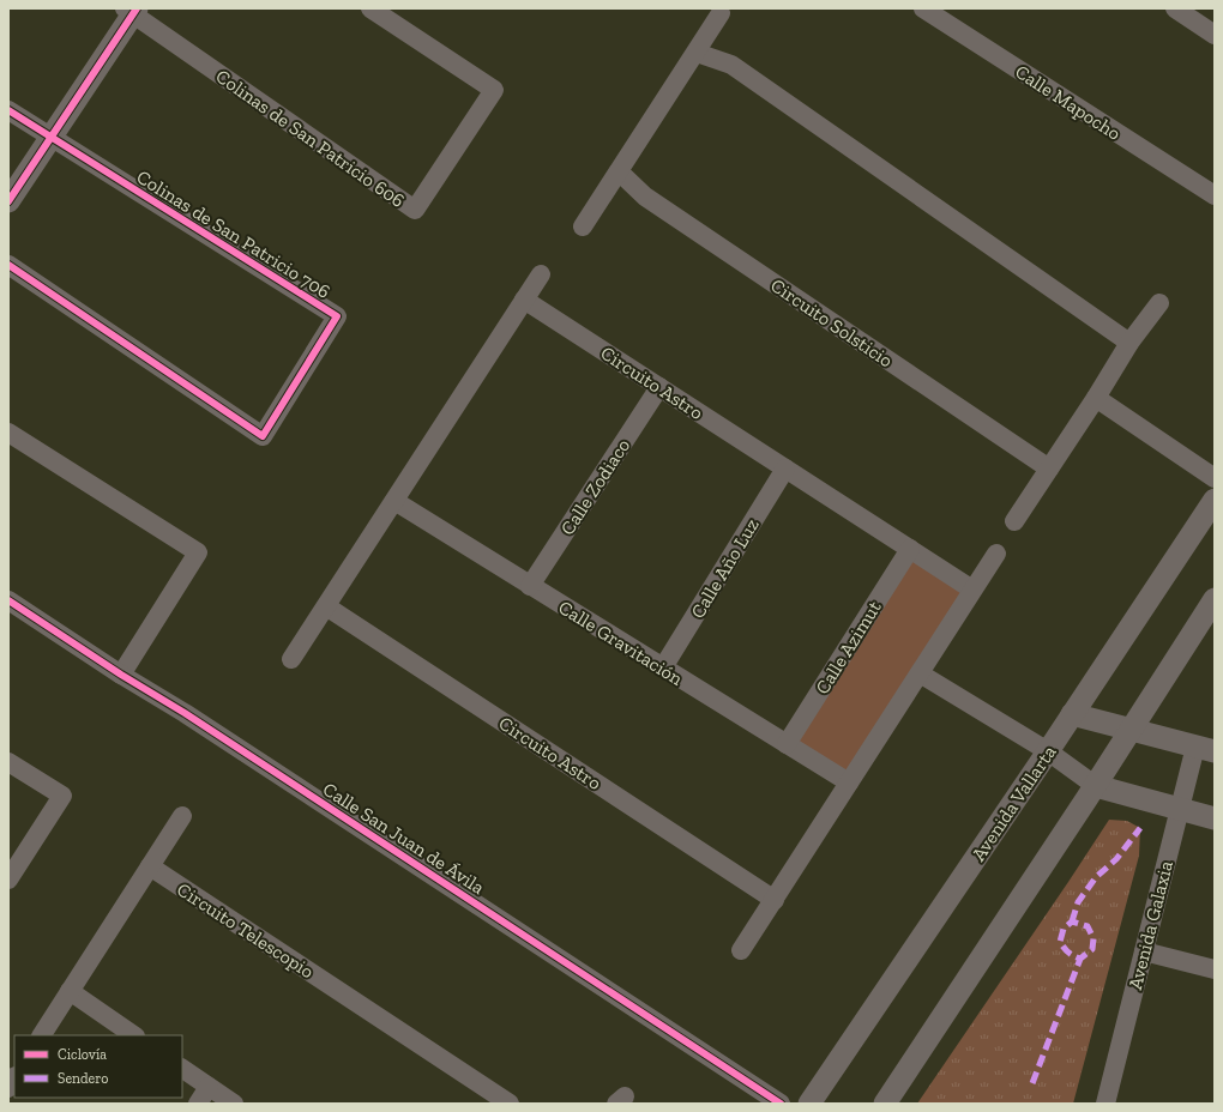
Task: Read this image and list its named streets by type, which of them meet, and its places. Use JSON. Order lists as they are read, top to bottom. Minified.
{"streets":{"street":["Calle Mapocho","Colinas de San Patricio 606","Colinas de San Patricio 706","Circuito Solsticio","Circuito Astro","Calle Zodiaco","Calle Año Luz","Calle Gravitación","Calle Azimut","Avenida Vallarta","Calle San Juan de Ávila","Avenida Galaxia","Circuito Telescopio"]},"crossings":[["Circuito Astro","Calle Zodiaco"],["Circuito Astro","Calle Año Luz"],["Circuito Astro","Calle Azimut"],["Calle Zodiaco","Calle Gravitación"],["Calle Año Luz","Calle Gravitación"],["Calle Gravitación","Calle Azimut"]],"legend":["Ciclovía","Sendero"]}
